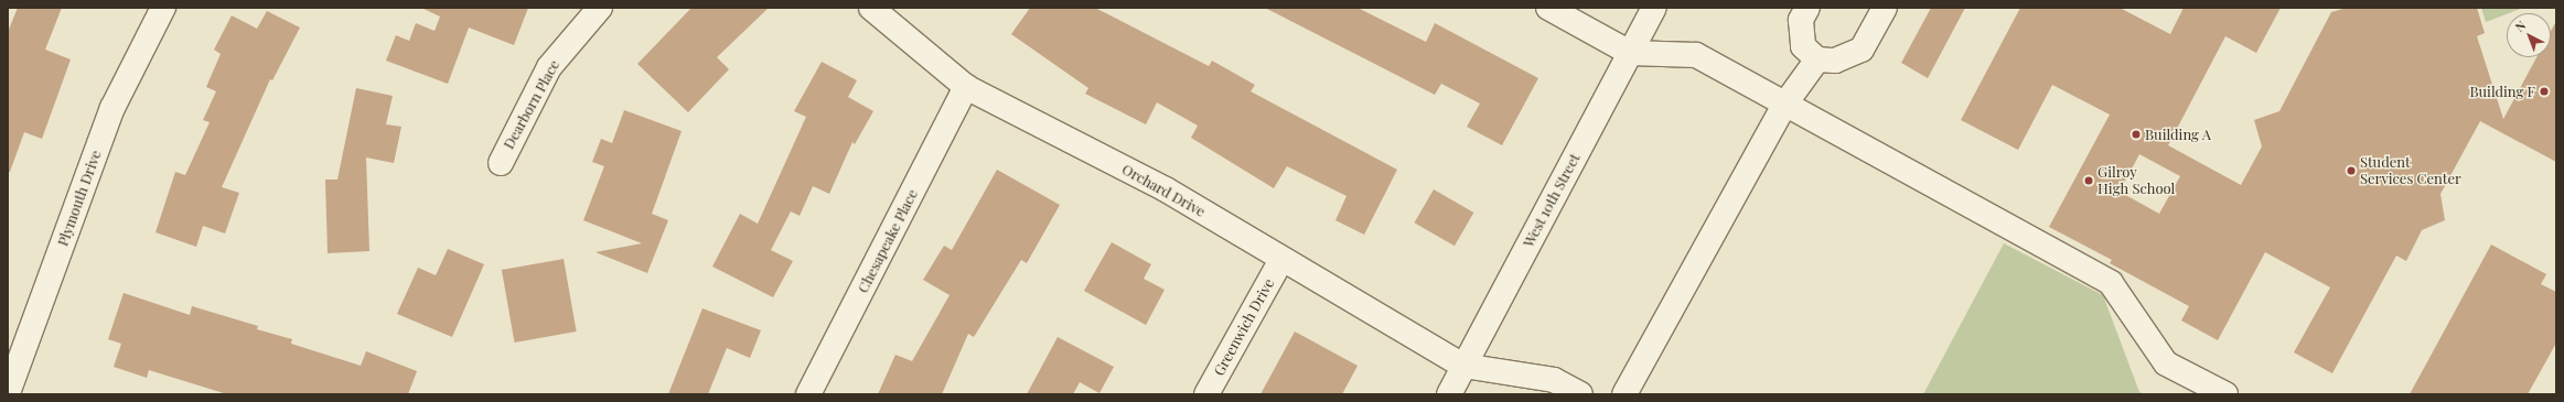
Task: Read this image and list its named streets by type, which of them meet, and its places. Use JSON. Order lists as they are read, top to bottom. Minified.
{"streets":{"street":["Dearborn Place","Orchard Drive","Plymouth Drive","West 10th Street","Chesapeake Place","Greenwich Drive"]},"crossings":[["Orchard Drive","West 10th Street"],["Orchard Drive","Chesapeake Place"],["Orchard Drive","Greenwich Drive"]],"places":["Building F","Building A","Student Services Center","Gilroy High School"],"north":"top left"}
